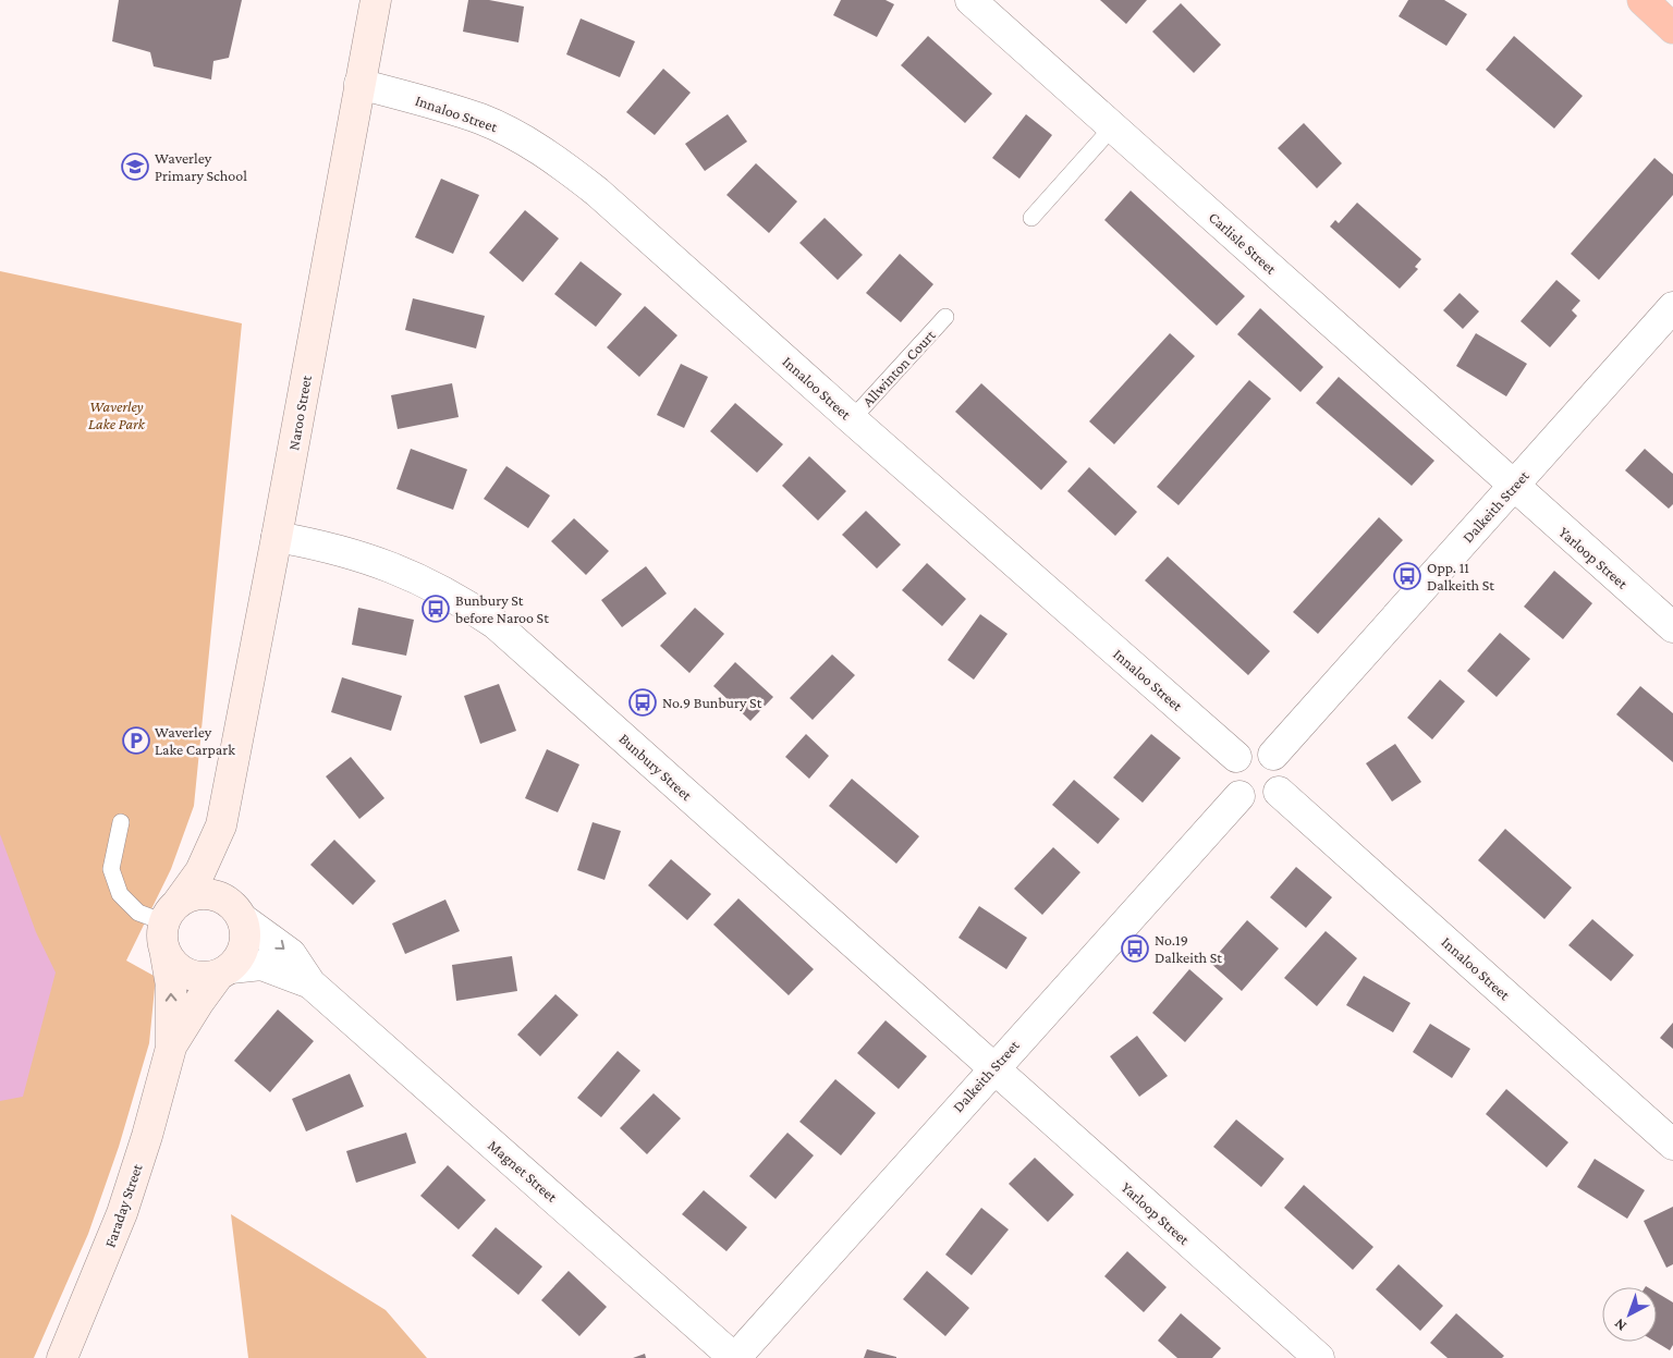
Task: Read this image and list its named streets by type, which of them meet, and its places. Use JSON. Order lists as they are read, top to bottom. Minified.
{"streets":{"street":["Innaloo Street","Carlisle Street","Naroo Street","Dalkeith Street","Yarloop Street","Bunbury Street","Magnet Street","Faraday Street"],"lane":["Allwinton Court"]},"crossings":[["Innaloo Street","Allwinton Court"],["Innaloo Street","Naroo Street"],["Innaloo Street","Dalkeith Street"],["Carlisle Street","Dalkeith Street"],["Carlisle Street","Yarloop Street"],["Naroo Street","Bunbury Street"],["Naroo Street","Magnet Street"],["Naroo Street","Faraday Street"],["Dalkeith Street","Yarloop Street"],["Dalkeith Street","Bunbury Street"],["Dalkeith Street","Magnet Street"],["Yarloop Street","Bunbury Street"],["Magnet Street","Faraday Street"]],"parks":["Waverley Lake Park"],"places":{"school or university":["Waverley Primary School"],"bus stop":["Opp. 11 Dalkeith St","Bunbury St before Naroo St","No.9 Bunbury St","No.19 Dalkeith St"],"parking":["Waverley Lake Carpark"]},"north":"bottom left"}
